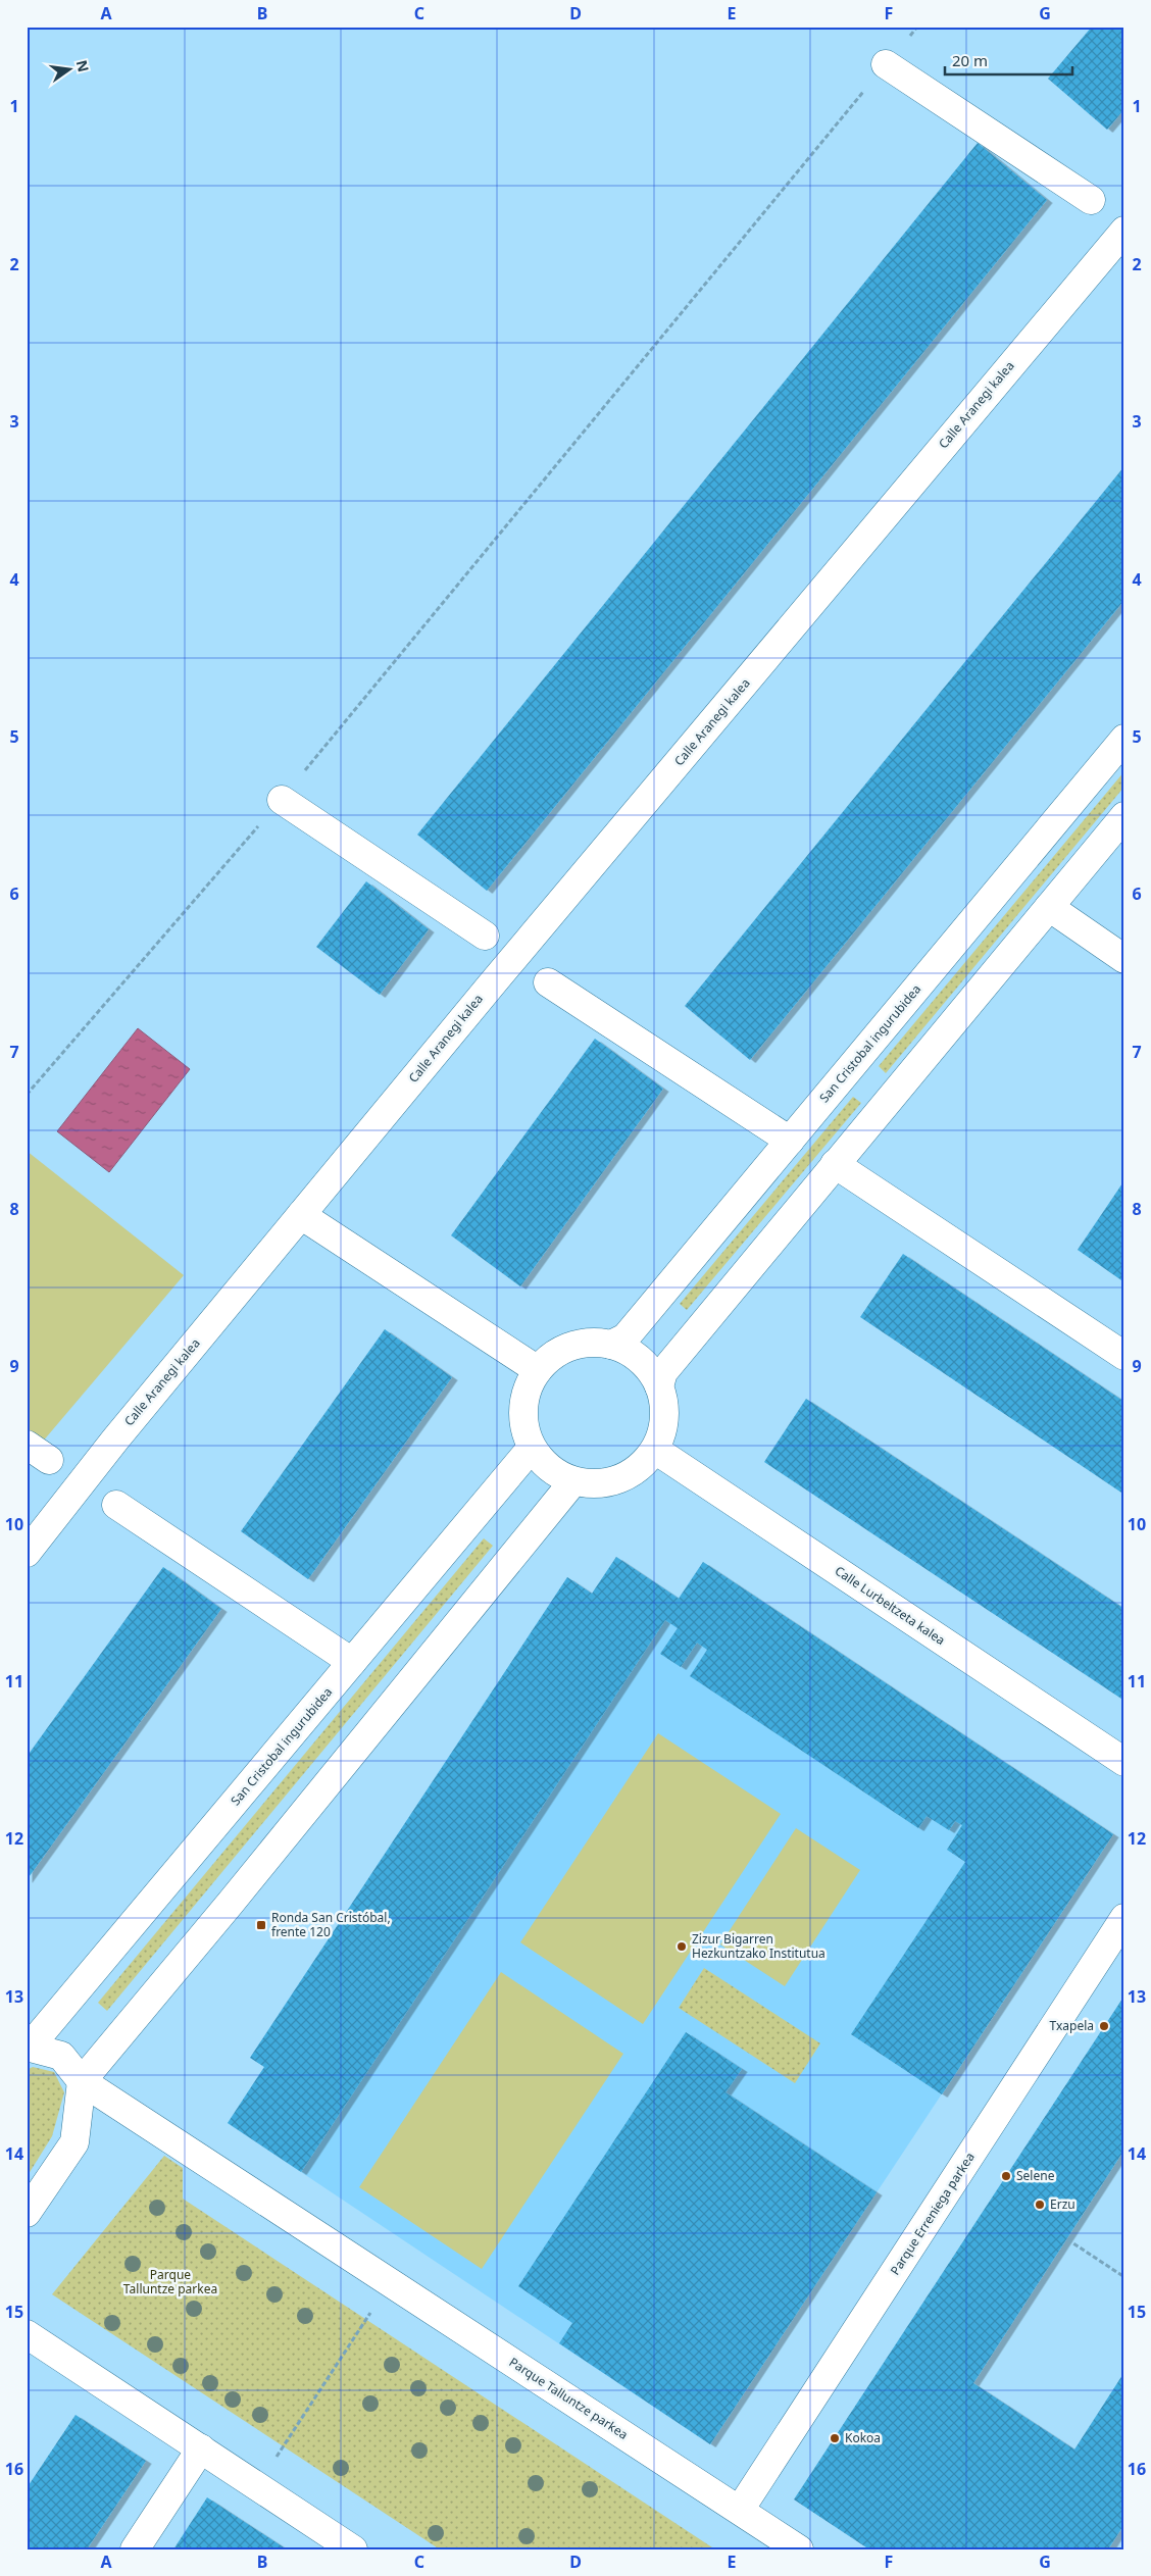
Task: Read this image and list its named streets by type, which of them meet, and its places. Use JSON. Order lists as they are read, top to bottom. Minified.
{"streets":{"street":["Calle Aranegi kalea","San Cristobal ingurubidea","Calle Lurbeltzeta kalea","Parque Erreniega parkea","Parque Talluntze parkea"]},"crossings":[["San Cristobal ingurubidea","Calle Lurbeltzeta kalea"],["San Cristobal ingurubidea","Parque Talluntze parkea"],["Parque Erreniega parkea","Parque Talluntze parkea"]],"parks":["Parque Talluntze parkea"],"places":{"transit":["Ronda San Cristóbal, frente 120"],"other":["Zizur Bigarren Hezkuntzako Institutua","Txapela","Selene","Erzu","Kokoa"]},"scale_bar":"20 m","north":"right","grid":{"columns":["A","B","C","D","E","F","G"],"rows":["1","2","3","4","5","6","7","8","9","10","11","12","13","14","15","16"]}}
